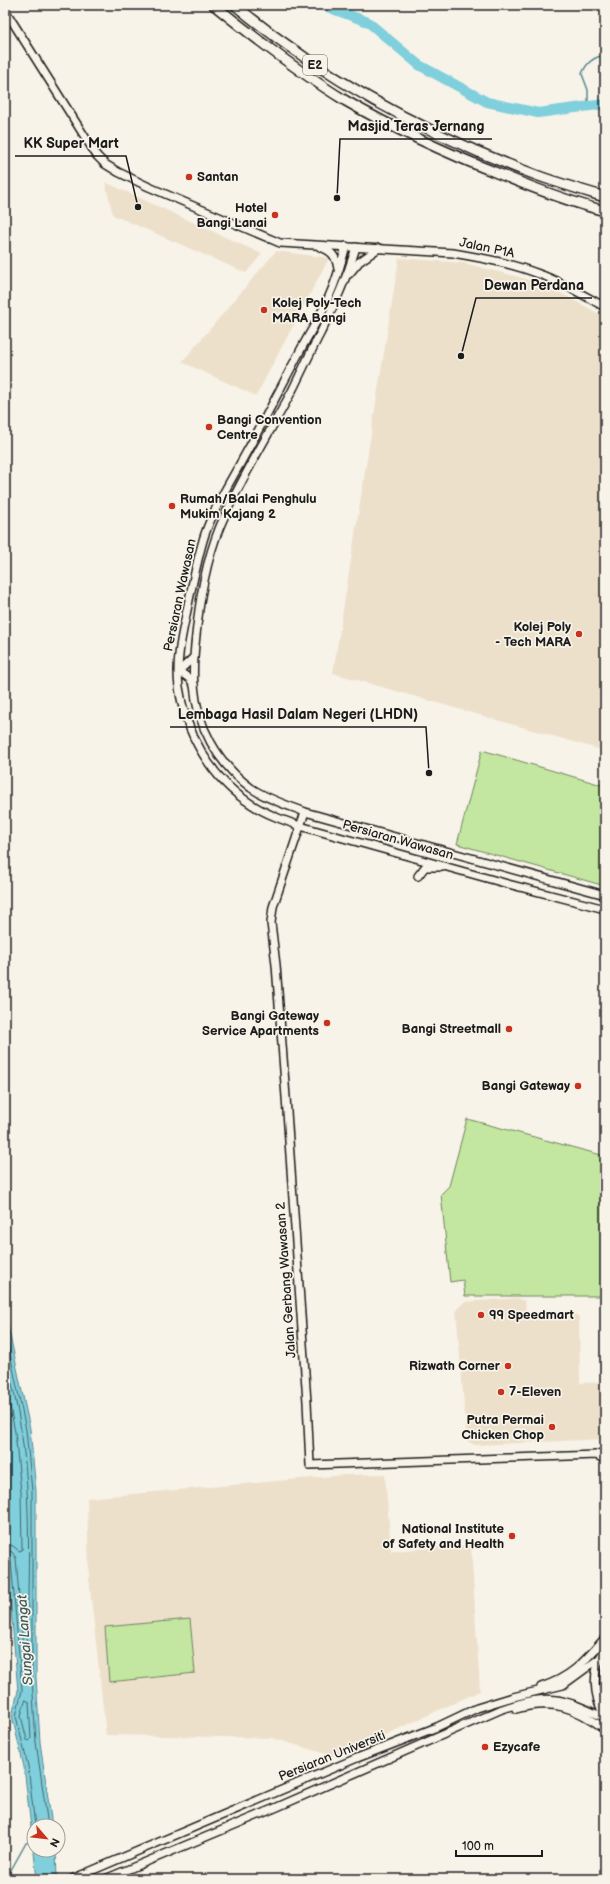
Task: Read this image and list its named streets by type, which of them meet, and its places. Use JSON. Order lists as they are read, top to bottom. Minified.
{"streets":{"highway":["E2"],"main road":["Jalan P1A","Persiaran Wawasan","Jalan Gerbang Wawasan 2","Persiaran Universiti"]},"crossings":[["Jalan P1A","Persiaran Wawasan"],["Persiaran Wawasan","Jalan Gerbang Wawasan 2"]],"water":["Sungai Langat"],"places":["Santan","Masjid Teras Jernang","KK Super Mart","Hotel Bangi Lanai","Kolej Poly-Tech MARA Bangi","Dewan Perdana","Bangi Convention Centre","Rumah/Balai Penghulu Mukim Kajang 2","Kolej Poly - Tech MARA","Lembaga Hasil Dalam Negeri (LHDN)","Bangi Gateway Service Apartments","Bangi Streetmall","Bangi Gateway","99 Speedmart","Rizwath Corner","7-Eleven","Putra Permai Chicken Chop","National Institute of Safety and Health","Ezycafe"],"scale_bar":"100 m","north":"bottom right"}
